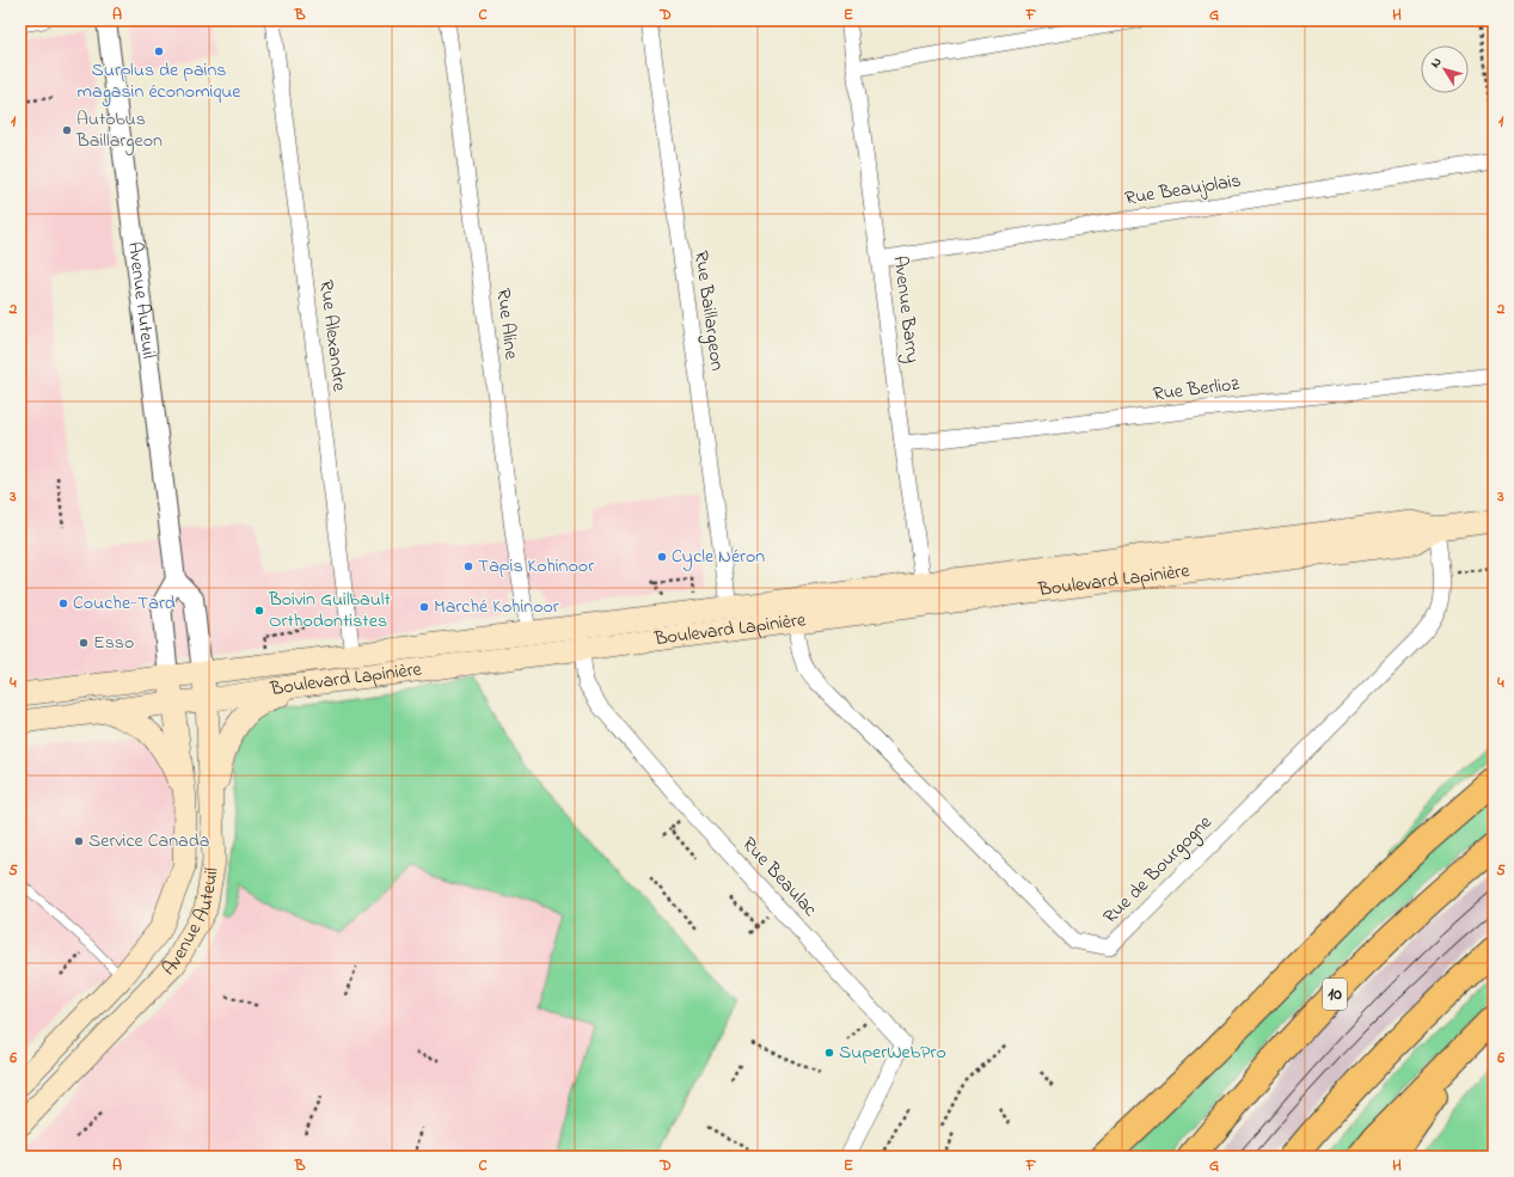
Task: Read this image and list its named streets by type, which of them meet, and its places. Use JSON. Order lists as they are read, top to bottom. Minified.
{"streets":{"highway":["10"],"main road":["Avenue Auteuil","Boulevard Lapinière"],"street":["Rue Beaujolais","Avenue Barry","Rue Baillargeon","Rue Aline","Rue Alexandre","Rue Berlioz","Rue de Bourgogne","Rue Beaulac"]},"crossings":[["Rue Beaujolais","Avenue Barry"],["Avenue Auteuil","Boulevard Lapinière"],["Avenue Barry","Rue Berlioz"],["Avenue Barry","Boulevard Lapinière"],["Rue Baillargeon","Boulevard Lapinière"],["Rue Aline","Boulevard Lapinière"],["Rue Alexandre","Boulevard Lapinière"],["Boulevard Lapinière","Rue de Bourgogne"],["Boulevard Lapinière","Rue Beaulac"]],"places":["Surplus de pains magasin économique","Autobus Baillargeon","Cycle Néron","Tapis Kohinoor","Couche-Tard","Marché Kohinoor","Boivin Guilbault Orthodontistes","Esso","Service Canada","SuperWebPro"],"north":"top left","grid":{"columns":["A","B","C","D","E","F","G","H"],"rows":["1","2","3","4","5","6"]}}
